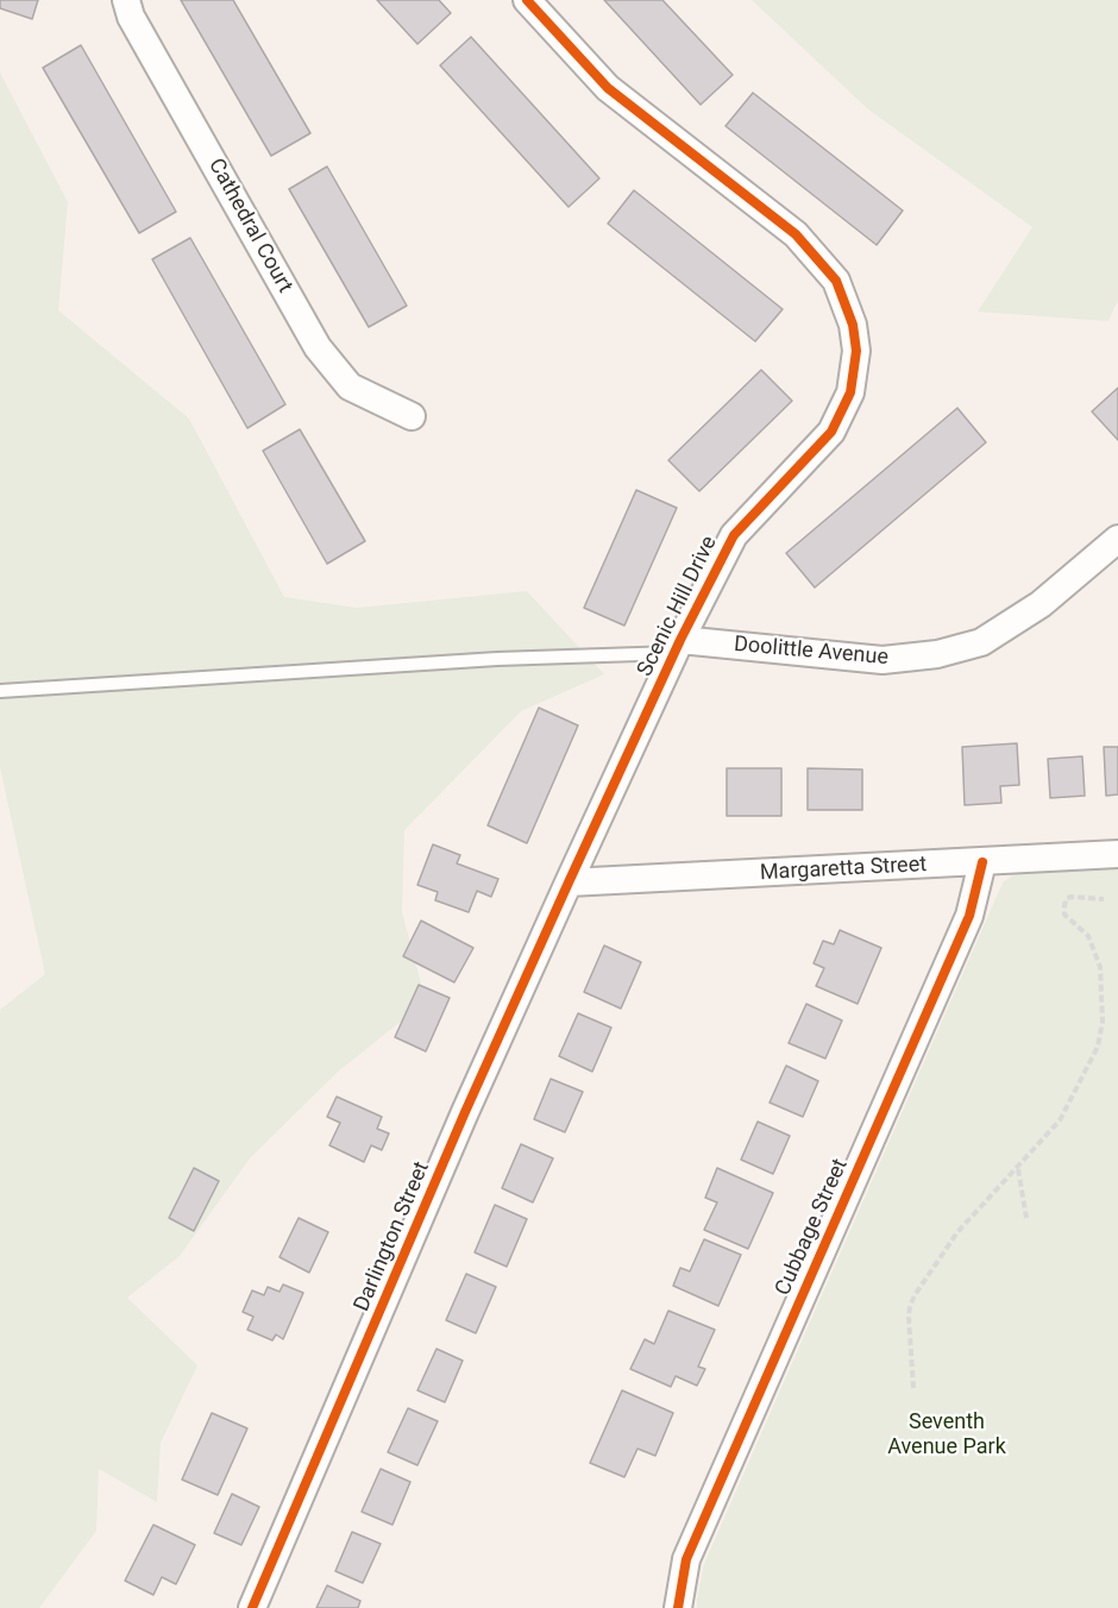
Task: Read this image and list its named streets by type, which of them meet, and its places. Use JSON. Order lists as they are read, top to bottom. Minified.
{"streets":{"street":["Cathedral Court","Scenic Hill Drive","Doolittle Avenue","Margaretta Street","Cubbage Street","Darlington Street"]},"crossings":[["Scenic Hill Drive","Doolittle Avenue"],["Scenic Hill Drive","Margaretta Street"],["Scenic Hill Drive","Darlington Street"],["Margaretta Street","Cubbage Street"],["Margaretta Street","Darlington Street"]],"parks":["Seventh Avenue Park"]}
